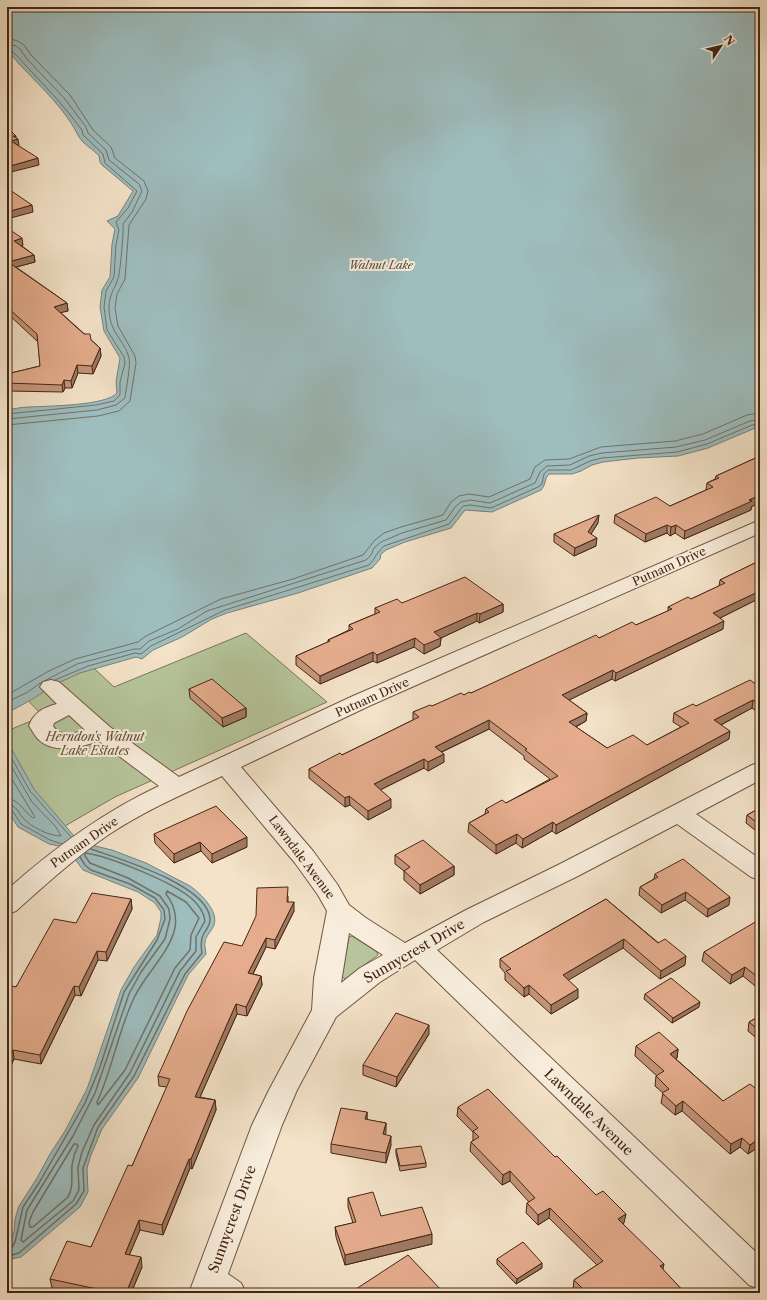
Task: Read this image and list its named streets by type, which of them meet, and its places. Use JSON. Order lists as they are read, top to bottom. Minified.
{"streets":{"street":["Putnam Drive","Lawndale Avenue","Sunnycrest Drive"]},"crossings":[["Putnam Drive","Lawndale Avenue"],["Lawndale Avenue","Sunnycrest Drive"]],"water":["Walnut Lake"],"parks":["Herndon's Walnut Lake Estates"],"north":"top right"}
